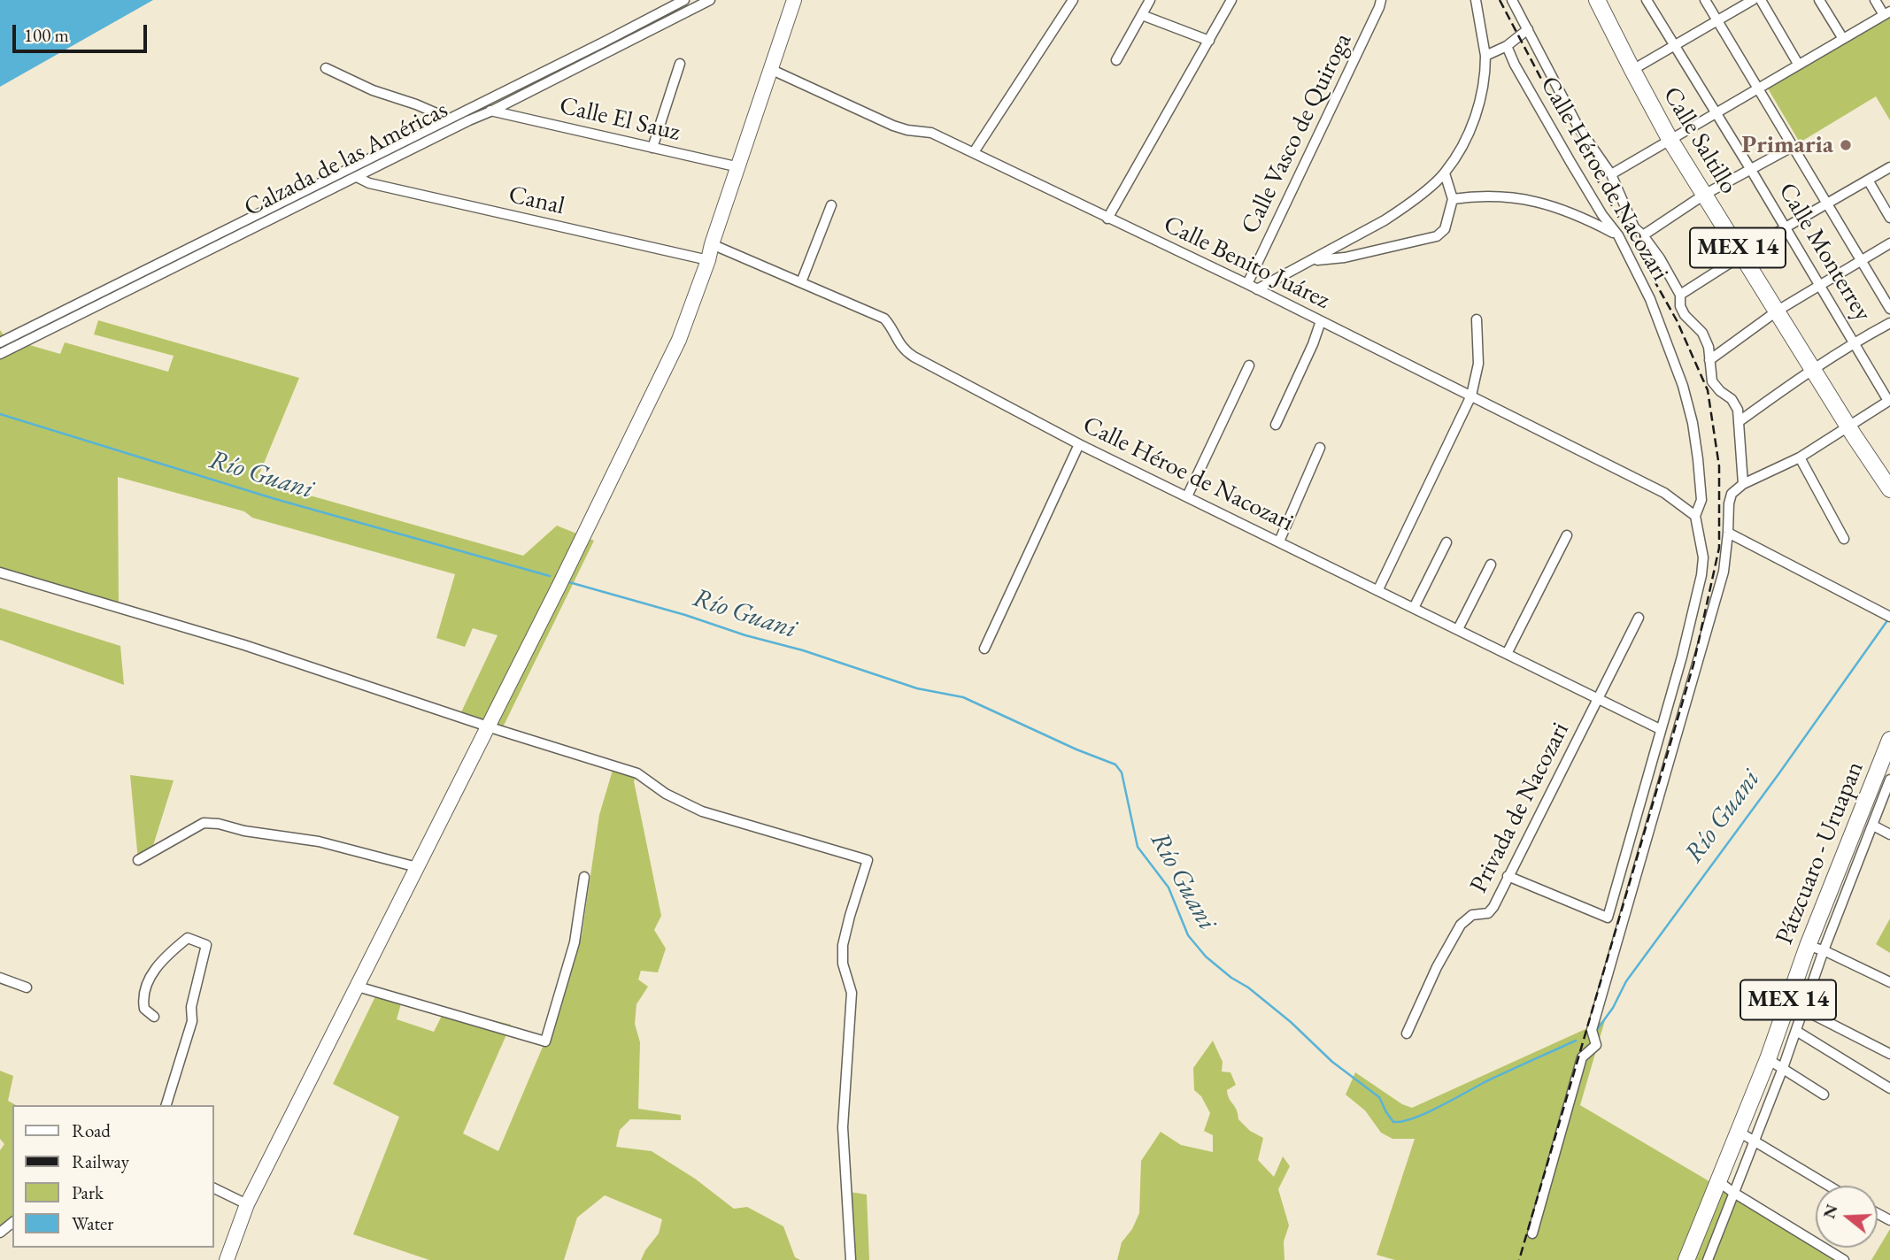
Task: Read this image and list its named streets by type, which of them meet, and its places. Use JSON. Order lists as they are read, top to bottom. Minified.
{"streets":{"main road":["Calle Saltillo","MEX 14","Pátzcuaro - Uruapan"],"street":["Calle El Sauz","Calle Vasco de Quiroga","Calzada de las Américas","Calle Héroe de Nacozari","Canal","Calle Monterrey","Calle Benito Juárez","Privada de Nacozari"]},"crossings":[["Calle El Sauz","Calzada de las Américas"],["Calle Vasco de Quiroga","Calle Benito Juárez"],["Calzada de las Américas","Canal"],["Calle Héroe de Nacozari","Calle Benito Juárez"],["Calle Héroe de Nacozari","Privada de Nacozari"]],"water":["Río Guani"],"places":["Primaria"],"legend":["Road","Railway","Park","Water"],"scale_bar":"100 m","north":"left"}
